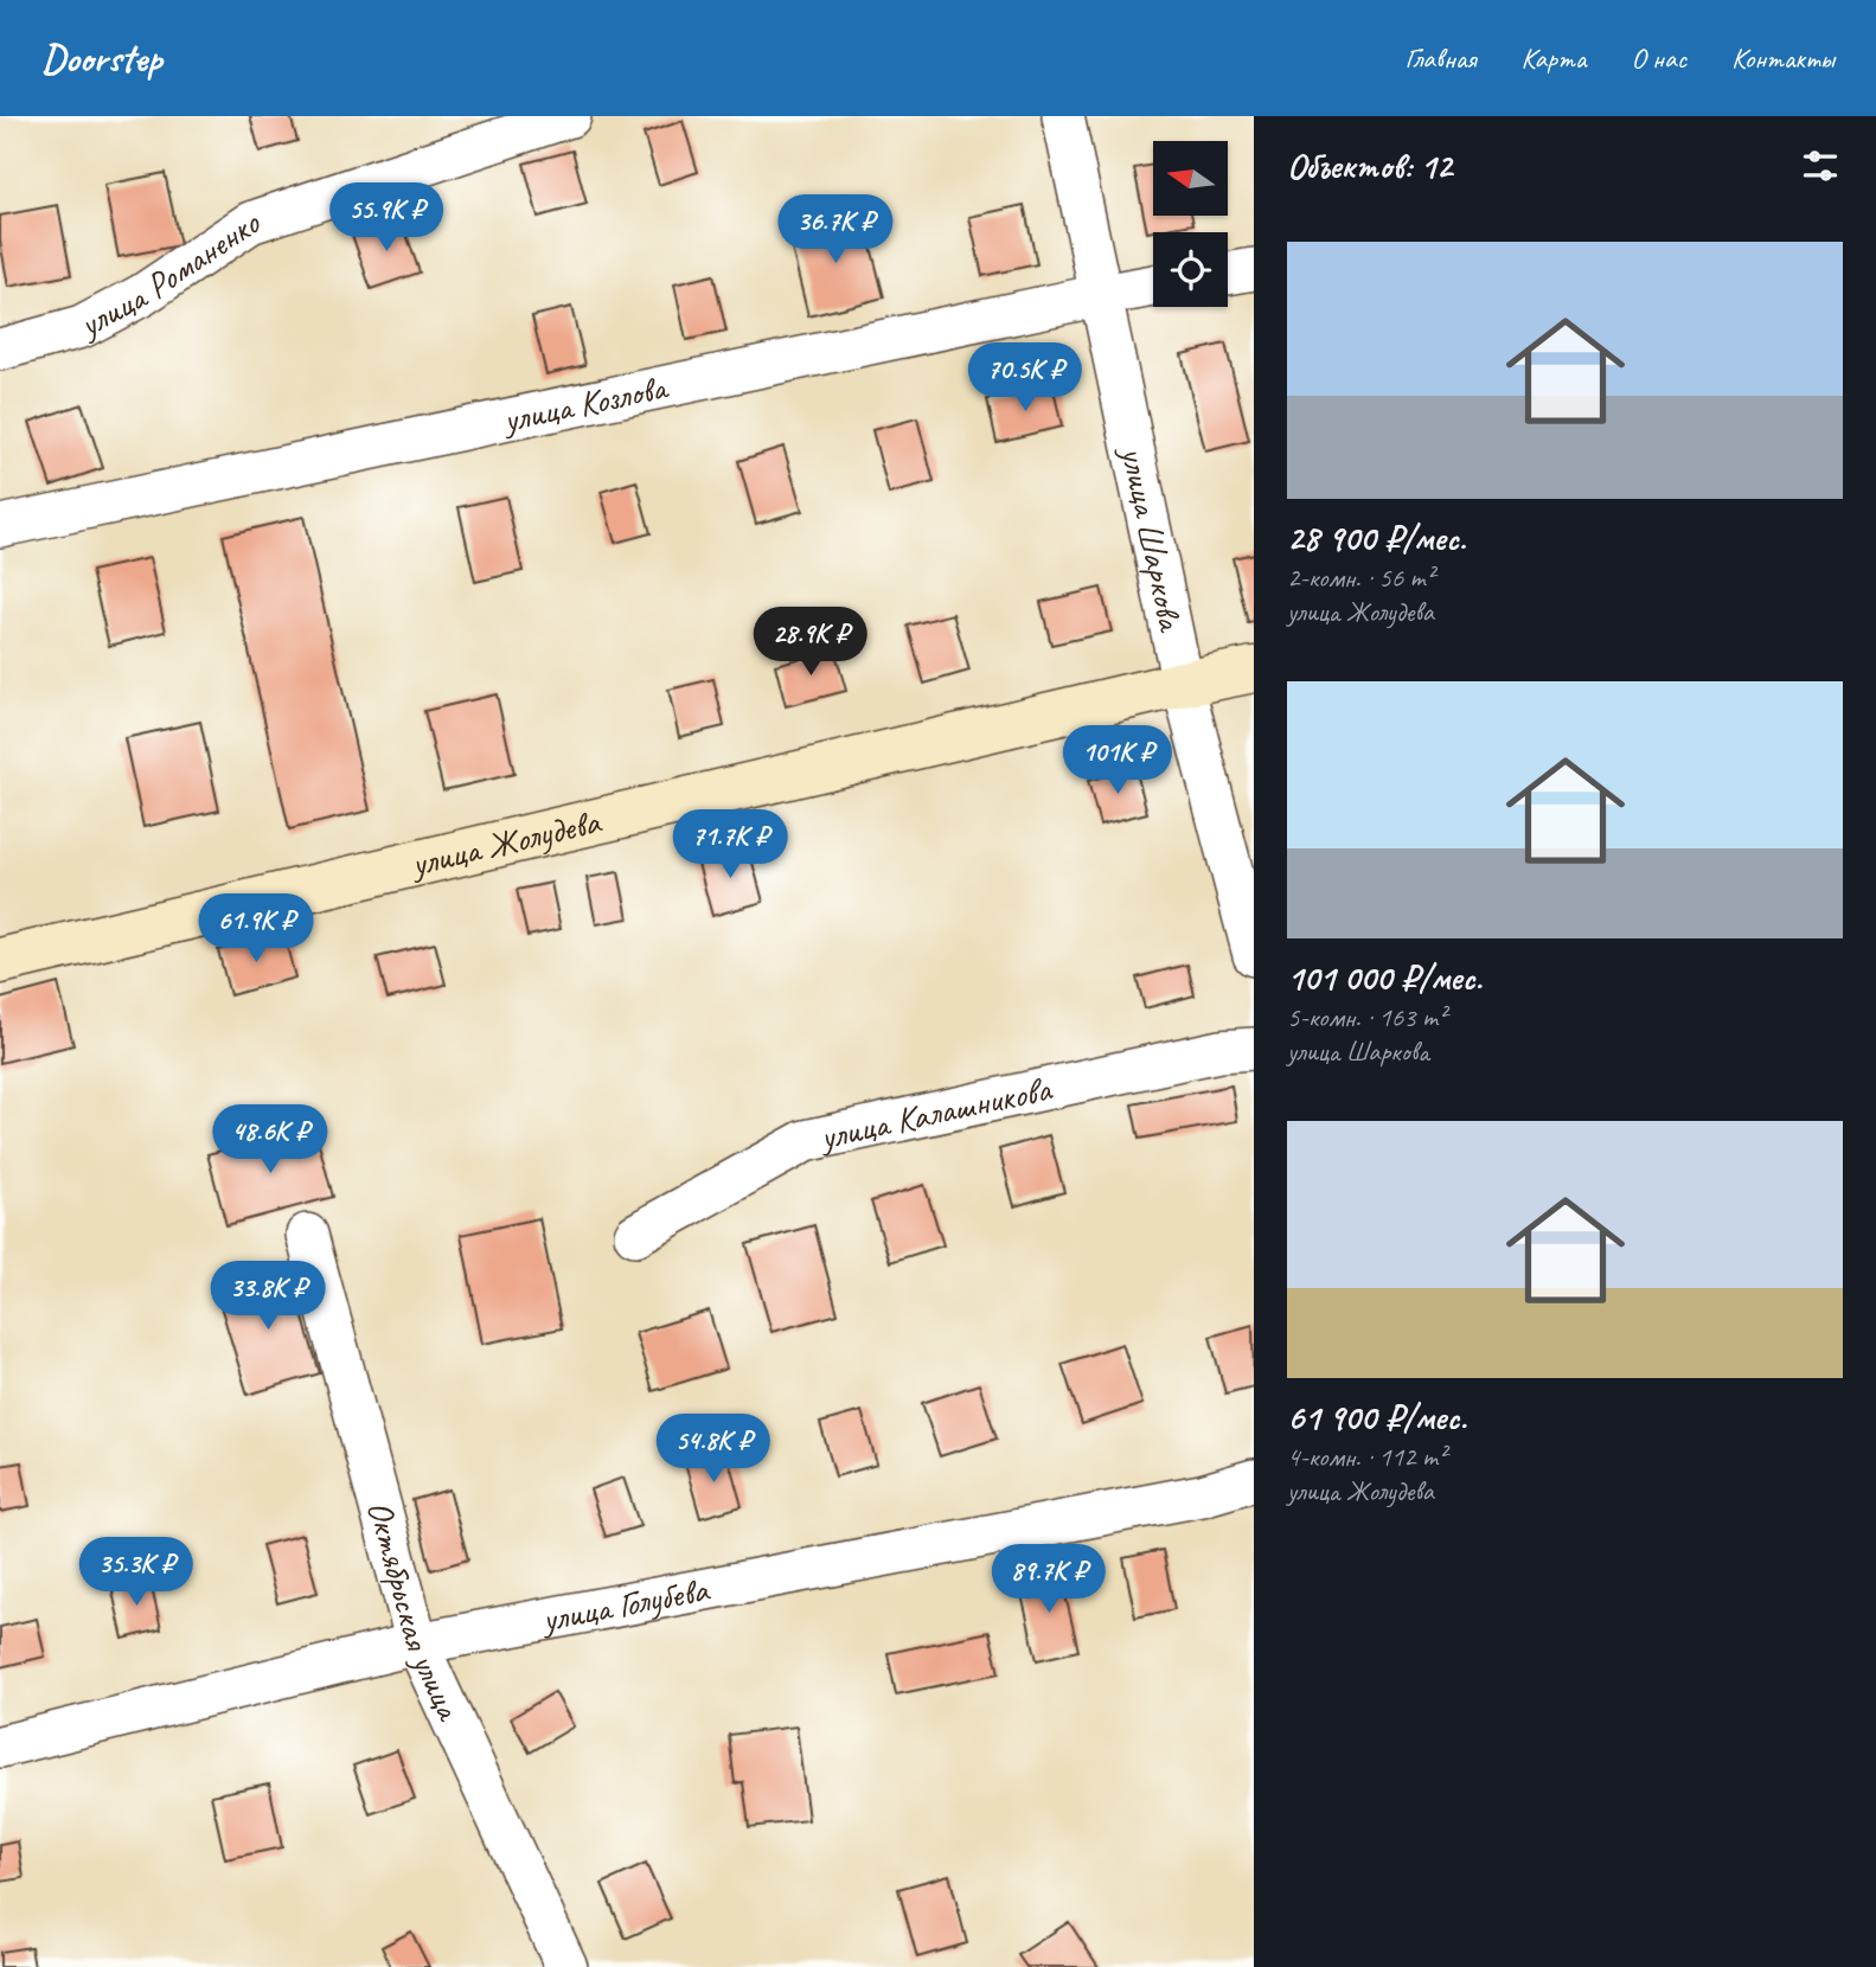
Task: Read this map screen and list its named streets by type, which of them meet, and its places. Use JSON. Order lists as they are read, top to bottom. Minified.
{"streets":{"main road":["улица Жолудева"],"street":["улица Романенко","улица Козлова","улица Шаркова","улица Калашникова","улица Голубева","Октябрьская улица"]},"crossings":[["улица Козлова","улица Шаркова"],["улица Шаркова","улица Жолудева"],["улица Голубева","Октябрьская улица"]],"north":"left","page":{"header":"Doorstep","nav":["Главная","Карта","О нас","Контакты"],"heading":"Объектов: 12","price":["55.9K ₽","36.7K ₽","70.5K ₽","28.9K ₽","101K ₽","71.7K ₽","61.9K ₽","48.6K ₽","33.8K ₽","54.8K ₽","35.3K ₽","89.7K ₽"],"list":[{"name":"28 900 ₽/мес.","note":"2-комн. · 56 m² · улица Жолудева"},{"name":"101 000 ₽/мес.","note":"5-комн. · 163 m² · улица Шаркова"},{"name":"61 900 ₽/мес.","note":"4-комн. · 112 m² · улица Жолудева"}]}}
